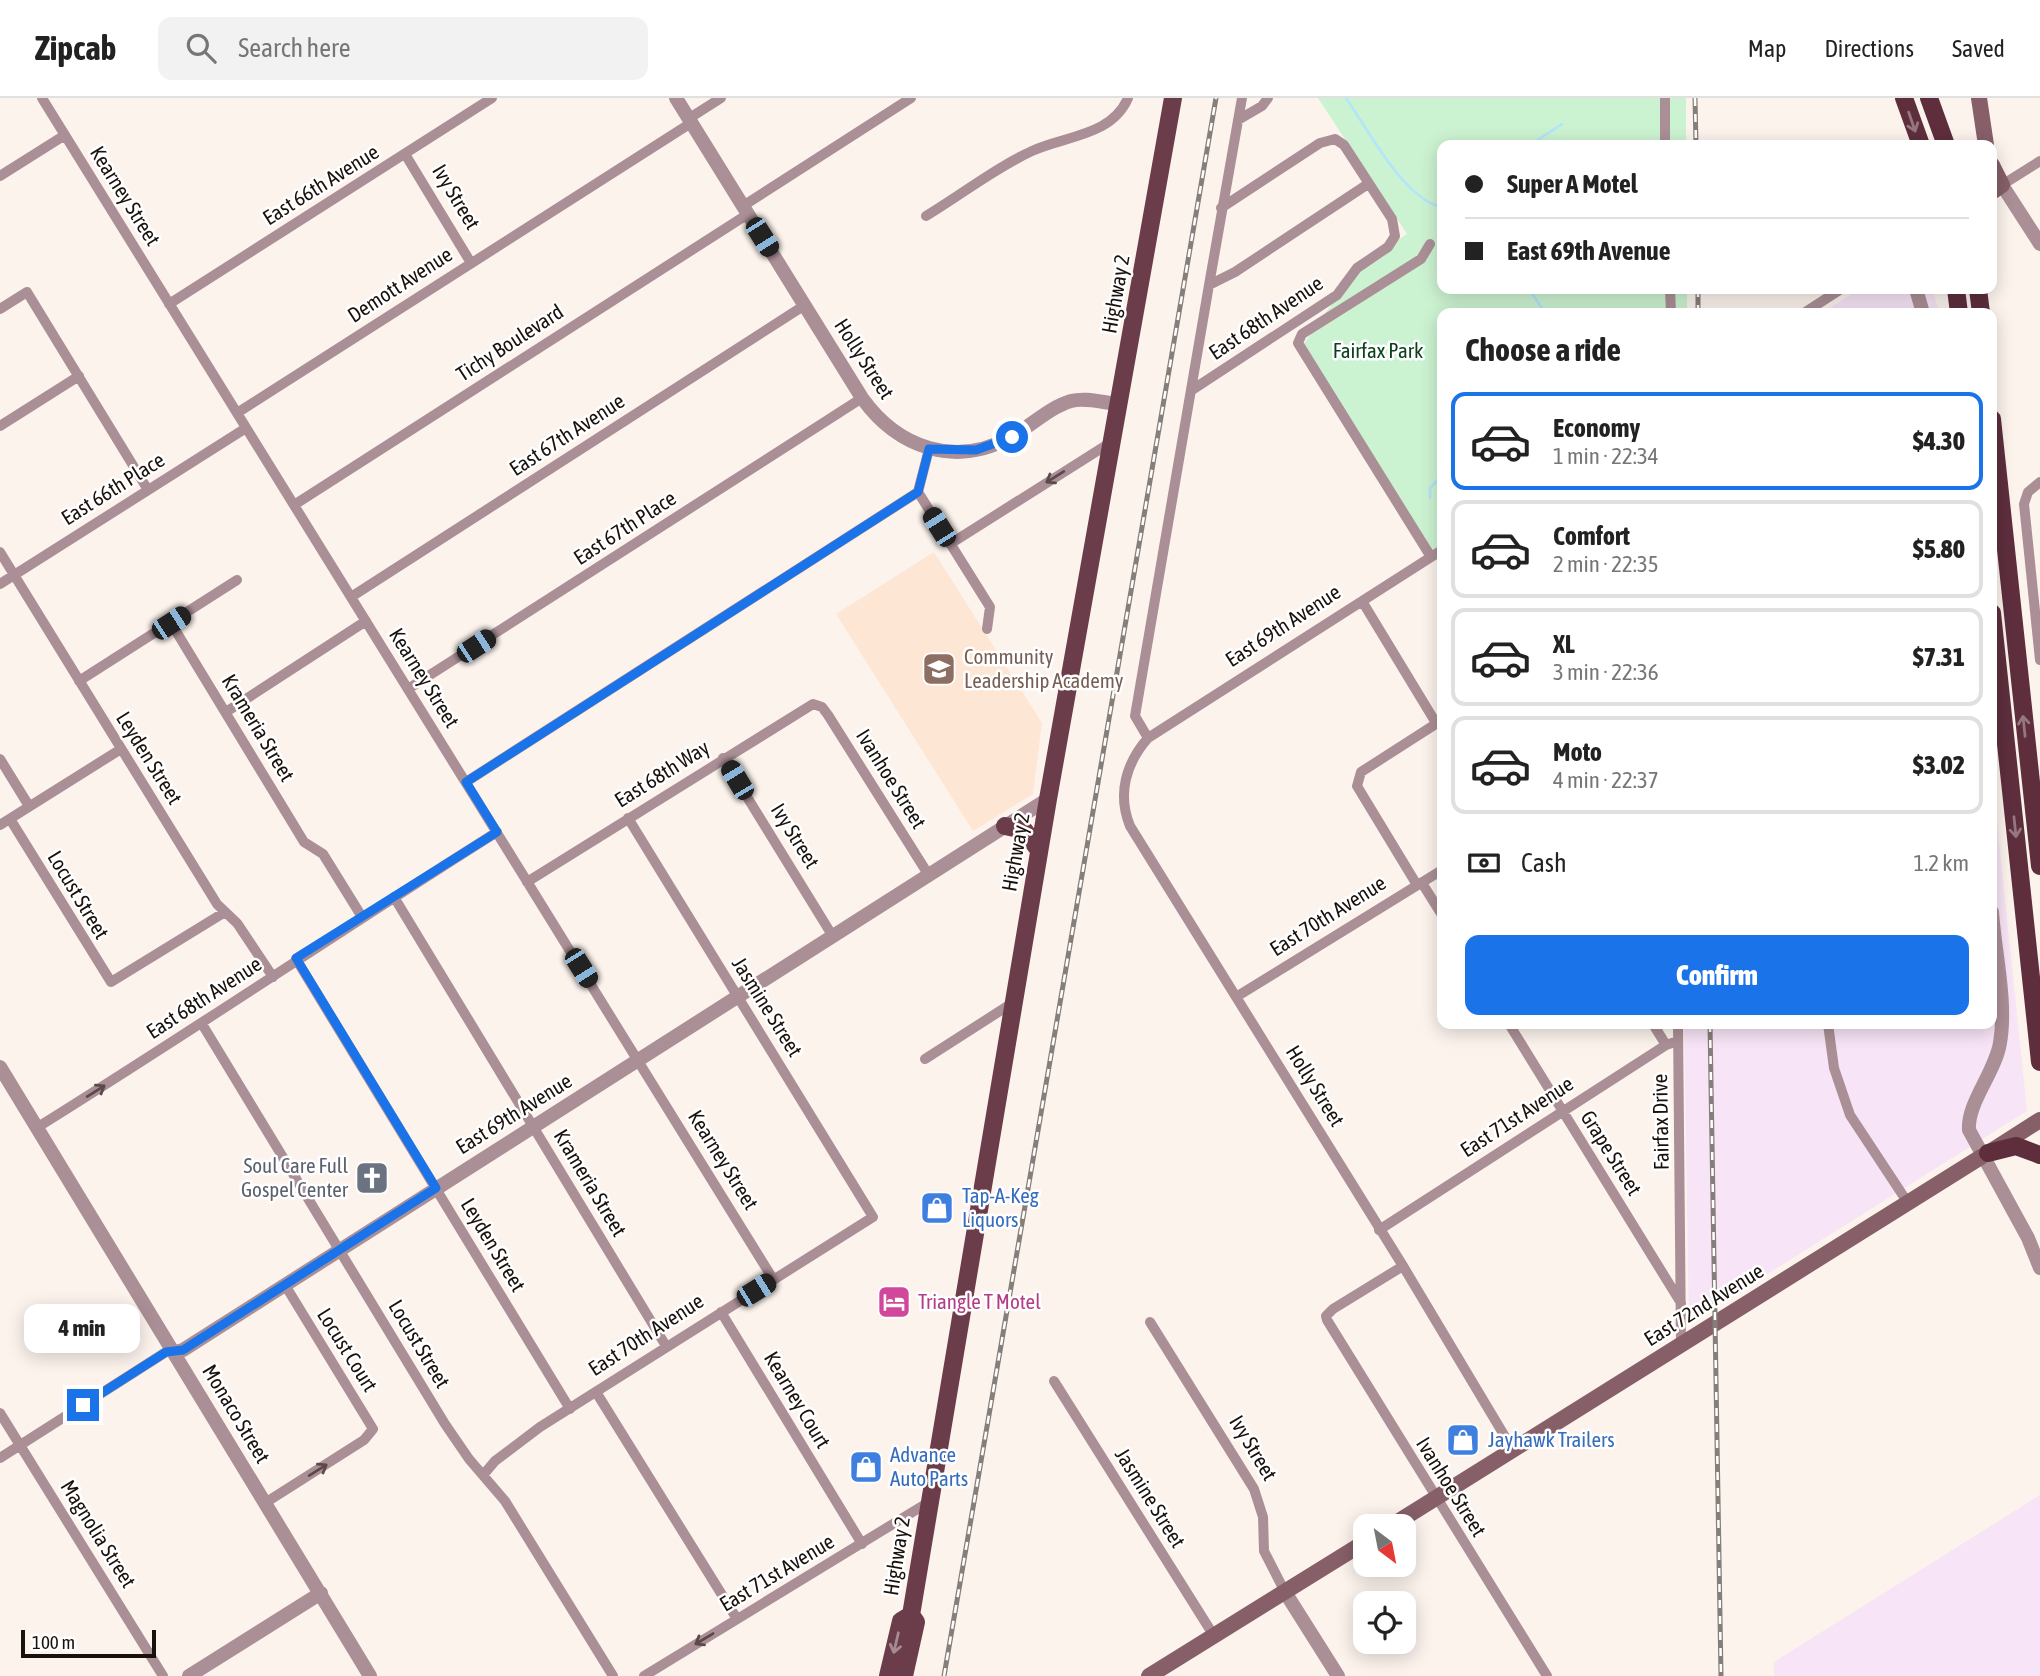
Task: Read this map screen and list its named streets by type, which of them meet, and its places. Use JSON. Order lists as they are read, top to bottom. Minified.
{"streets":{"main road":["Highway 2","East 72nd Avenue"],"street":["East 66th Avenue","Kearney Street","Ivy Street","Demott Avenue","East 68th Avenue","Tichy Boulevard","Holly Street","East 67th Avenue","East 66th Place","East 67th Place","East 69th Avenue","Krameria Street","Leyden Street","East 68th Way","Ivanhoe Street","Locust Street","East 70th Avenue","Jasmine Street","East 71st Avenue","Fairfax Drive","Grape Street","Locust Court","Kearney Court","Monaco Street","Magnolia Street"]},"crossings":[["East 66th Avenue","Kearney Street"],["East 66th Avenue","Ivy Street"],["Kearney Street","Demott Avenue"],["Kearney Street","East 68th Avenue"],["Kearney Street","Tichy Boulevard"],["Kearney Street","East 67th Avenue"],["Kearney Street","East 66th Place"],["Kearney Street","East 67th Place"],["Kearney Street","East 69th Avenue"],["Kearney Street","East 68th Way"],["Kearney Street","East 70th Avenue"],["Ivy Street","Demott Avenue"],["Ivy Street","East 69th Avenue"],["Ivy Street","East 68th Way"],["Demott Avenue","Holly Street"],["Highway 2","Holly Street"],["Highway 2","East 69th Avenue"],["Highway 2","East 71st Avenue"],["East 68th Avenue","Krameria Street"],["East 68th Avenue","Leyden Street"],["East 68th Avenue","Locust Street"],["East 68th Avenue","Monaco Street"],["Tichy Boulevard","Holly Street"],["Holly Street","East 67th Avenue"],["Holly Street","East 67th Place"],["Holly Street","East 69th Avenue"],["Holly Street","Ivanhoe Street"],["Holly Street","East 70th Avenue"],["Holly Street","East 71st Avenue"],["Holly Street","East 72nd Avenue"],["East 66th Place","Leyden Street"],["East 69th Avenue","Krameria Street"],["East 69th Avenue","Leyden Street"],["East 69th Avenue","Ivanhoe Street"],["East 69th Avenue","Locust Street"],["East 69th Avenue","Jasmine Street"],["East 69th Avenue","Locust Court"],["East 69th Avenue","Monaco Street"],["East 69th Avenue","Magnolia Street"],["Krameria Street","East 70th Avenue"],["Leyden Street","Locust Street"],["Leyden Street","East 70th Avenue"],["East 68th Way","Ivanhoe Street"],["East 68th Way","Jasmine Street"],["Ivanhoe Street","East 72nd Avenue"],["Locust Street","East 70th Avenue"],["East 70th Avenue","Jasmine Street"],["East 70th Avenue","Kearney Court"],["East 71st Avenue","Fairfax Drive"],["East 71st Avenue","Grape Street"],["East 71st Avenue","Kearney Court"],["Fairfax Drive","Grape Street"],["Fairfax Drive","East 72nd Avenue"],["Locust Court","Monaco Street"]],"parks":["Fairfax Park"],"places":{"school or university":["Community Leadership Academy"],"church":["Soul Care Full Gospel Center"],"shop":["Tap-A-Keg Liquors","Jayhawk Trailers","Advance Auto Parts"],"hotel":["Triangle T Motel"]},"scale_bar":"100 m","north":"bottom right","page":{"header":"Zipcab","search":"Search here","nav":["Map","Directions","Saved"],"banner":["Super A Motel","East 69th Avenue"],"heading":"Choose a ride","list":[{"name":"Economy","note":"1 min · 22:34","value":"$4.30"},{"name":"Comfort","note":"2 min · 22:35","value":"$5.80"},{"name":"XL","note":"3 min · 22:36","value":"$7.31"},{"name":"Moto","note":"4 min · 22:37","value":"$3.02"}],"pay":["Cash","1.2 km"],"buttons":"Confirm","bubble":"4 min","scale":"100 m"}}
